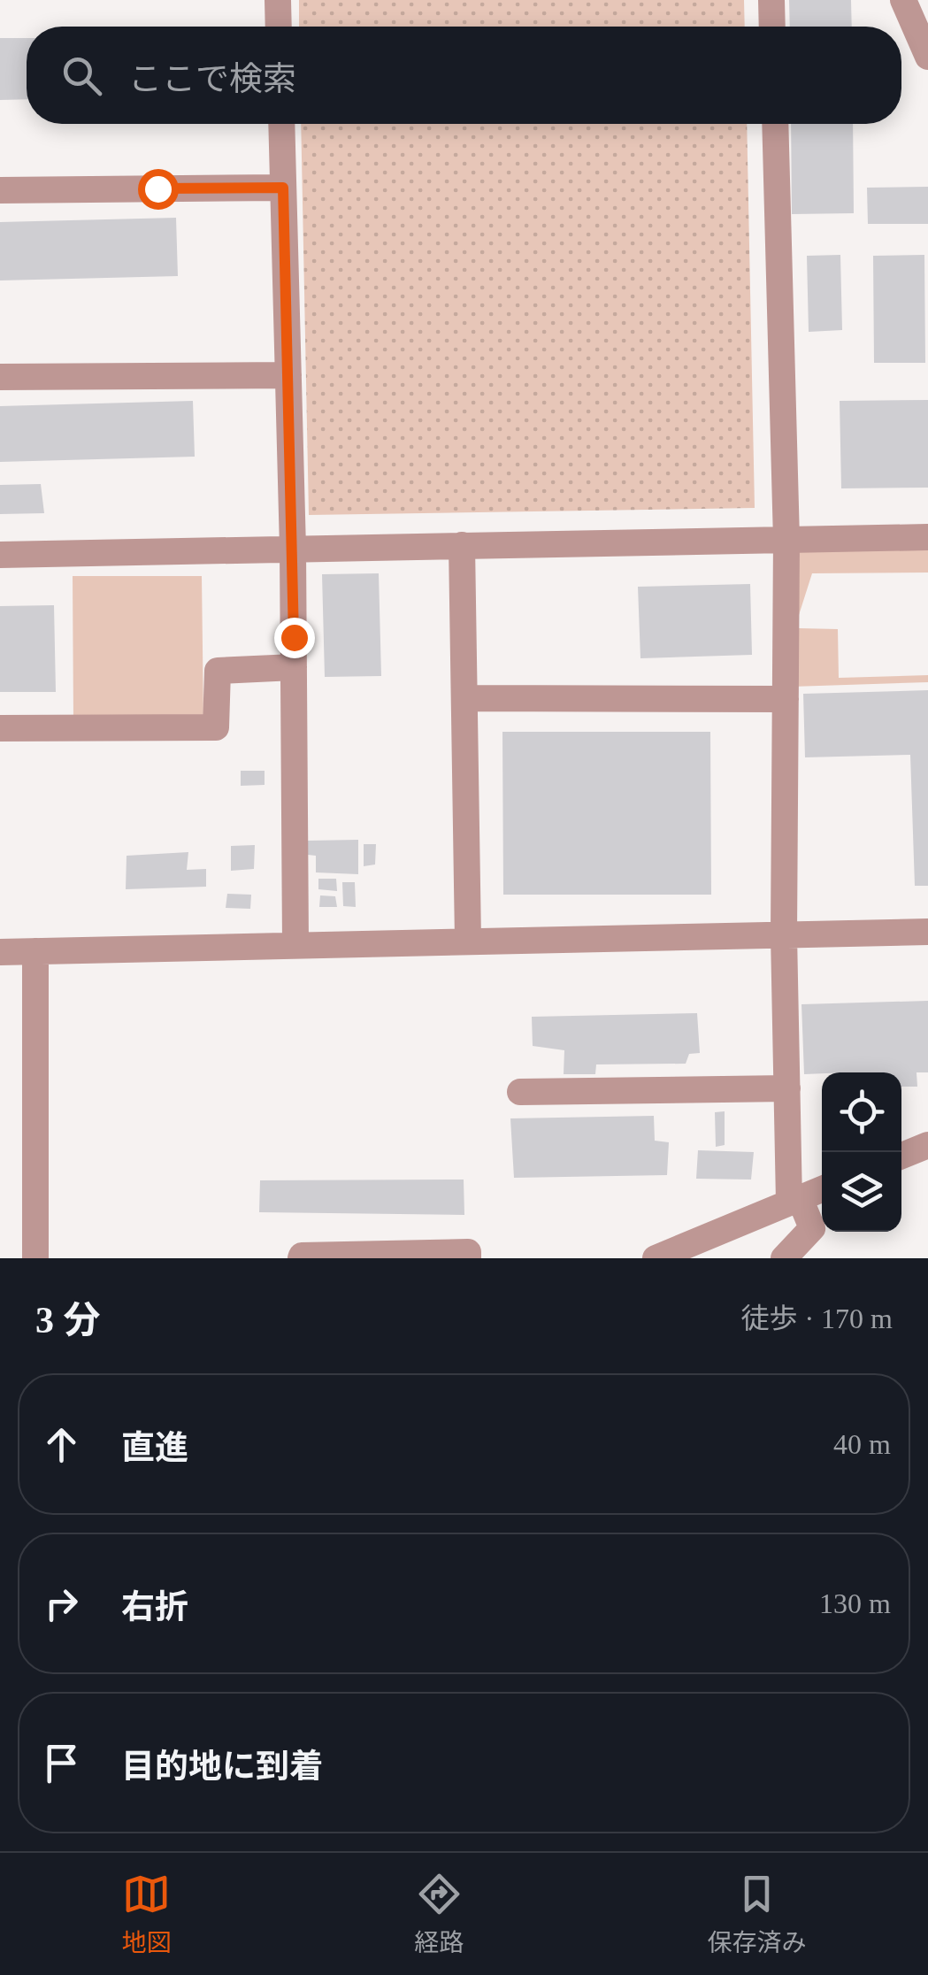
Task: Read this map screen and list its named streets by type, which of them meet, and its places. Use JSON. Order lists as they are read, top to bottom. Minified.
{"page":{"search":"ここで検索","heading":["3 分","徒歩 · 170 m"],"list":[["直進","40 m"],["右折","130 m"],"目的地に到着"],"nav":["地図","経路","保存済み"]}}
